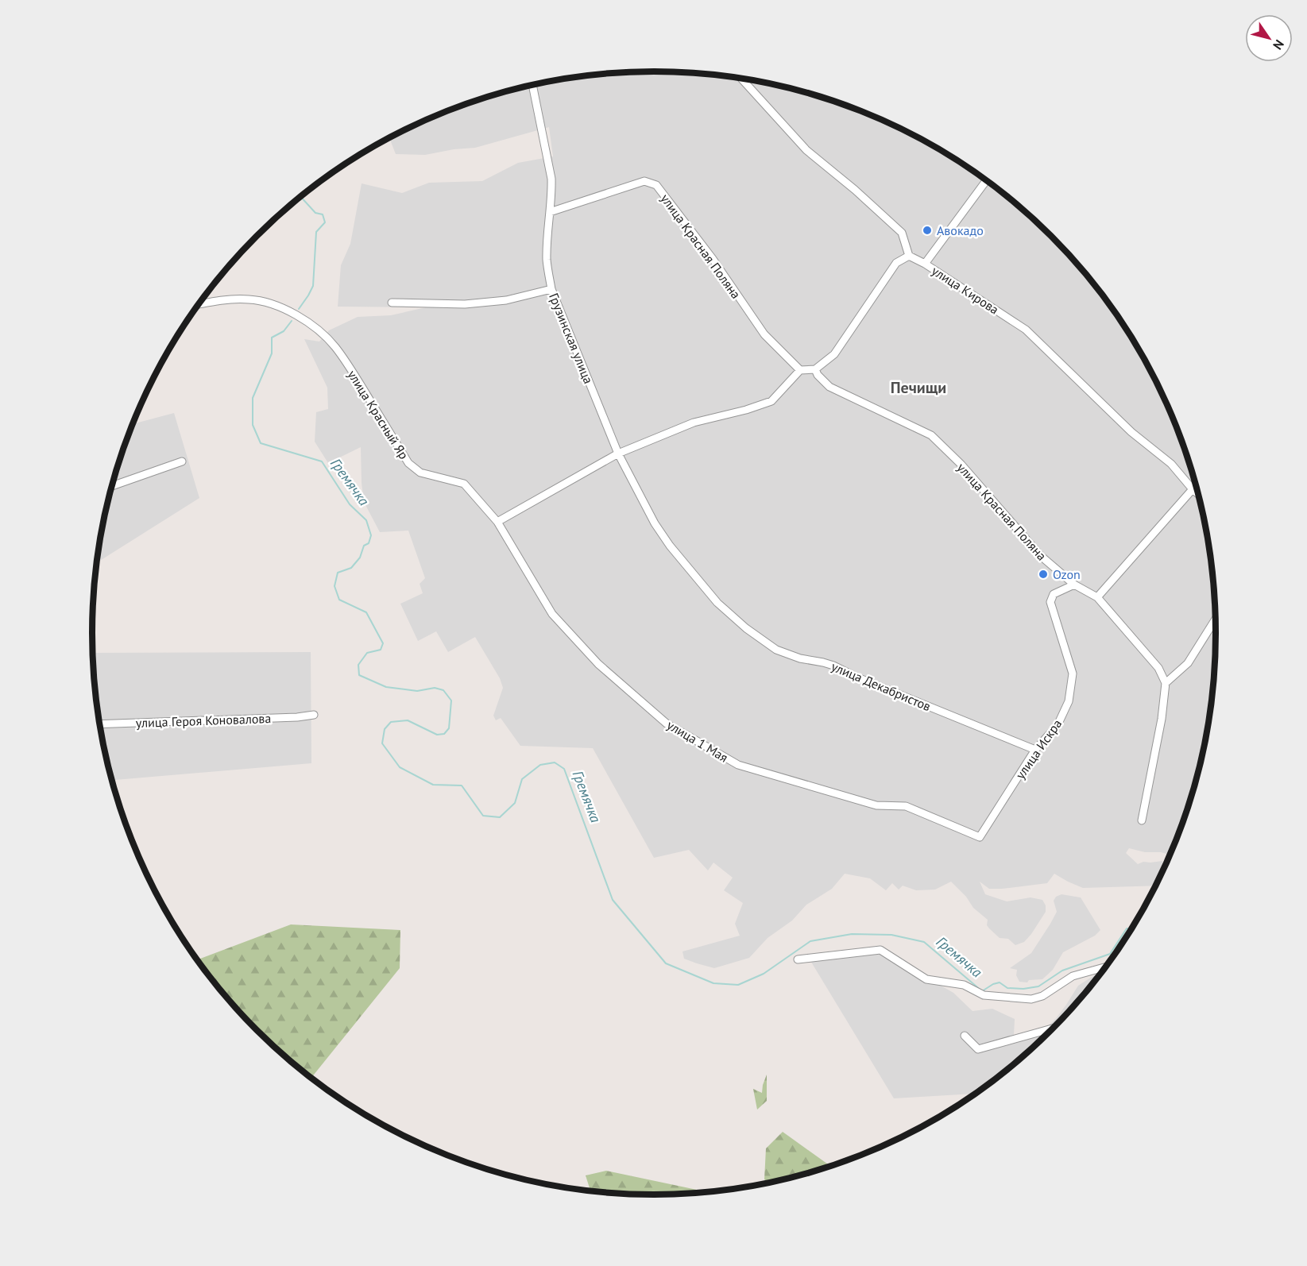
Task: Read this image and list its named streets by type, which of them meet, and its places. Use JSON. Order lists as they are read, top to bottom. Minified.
{"streets":{"street":["улица Красная Поляна","улица Кирова","Грузинская улица","улица Красный Яр","улица Декабристов","улица Героя Коновалова","улица 1 Мая","улица Искра"]},"crossings":[["улица Красная Поляна","Грузинская улица"],["улица Красная Поляна","улица Искра"],["Грузинская улица","улица Декабристов"],["улица Красный Яр","улица 1 Мая"],["улица Декабристов","улица Искра"],["улица 1 Мая","улица Искра"]],"districts":["Печищи"],"water":["Гремячка"],"places":["Авокадо","Ozon"],"north":"bottom right"}
